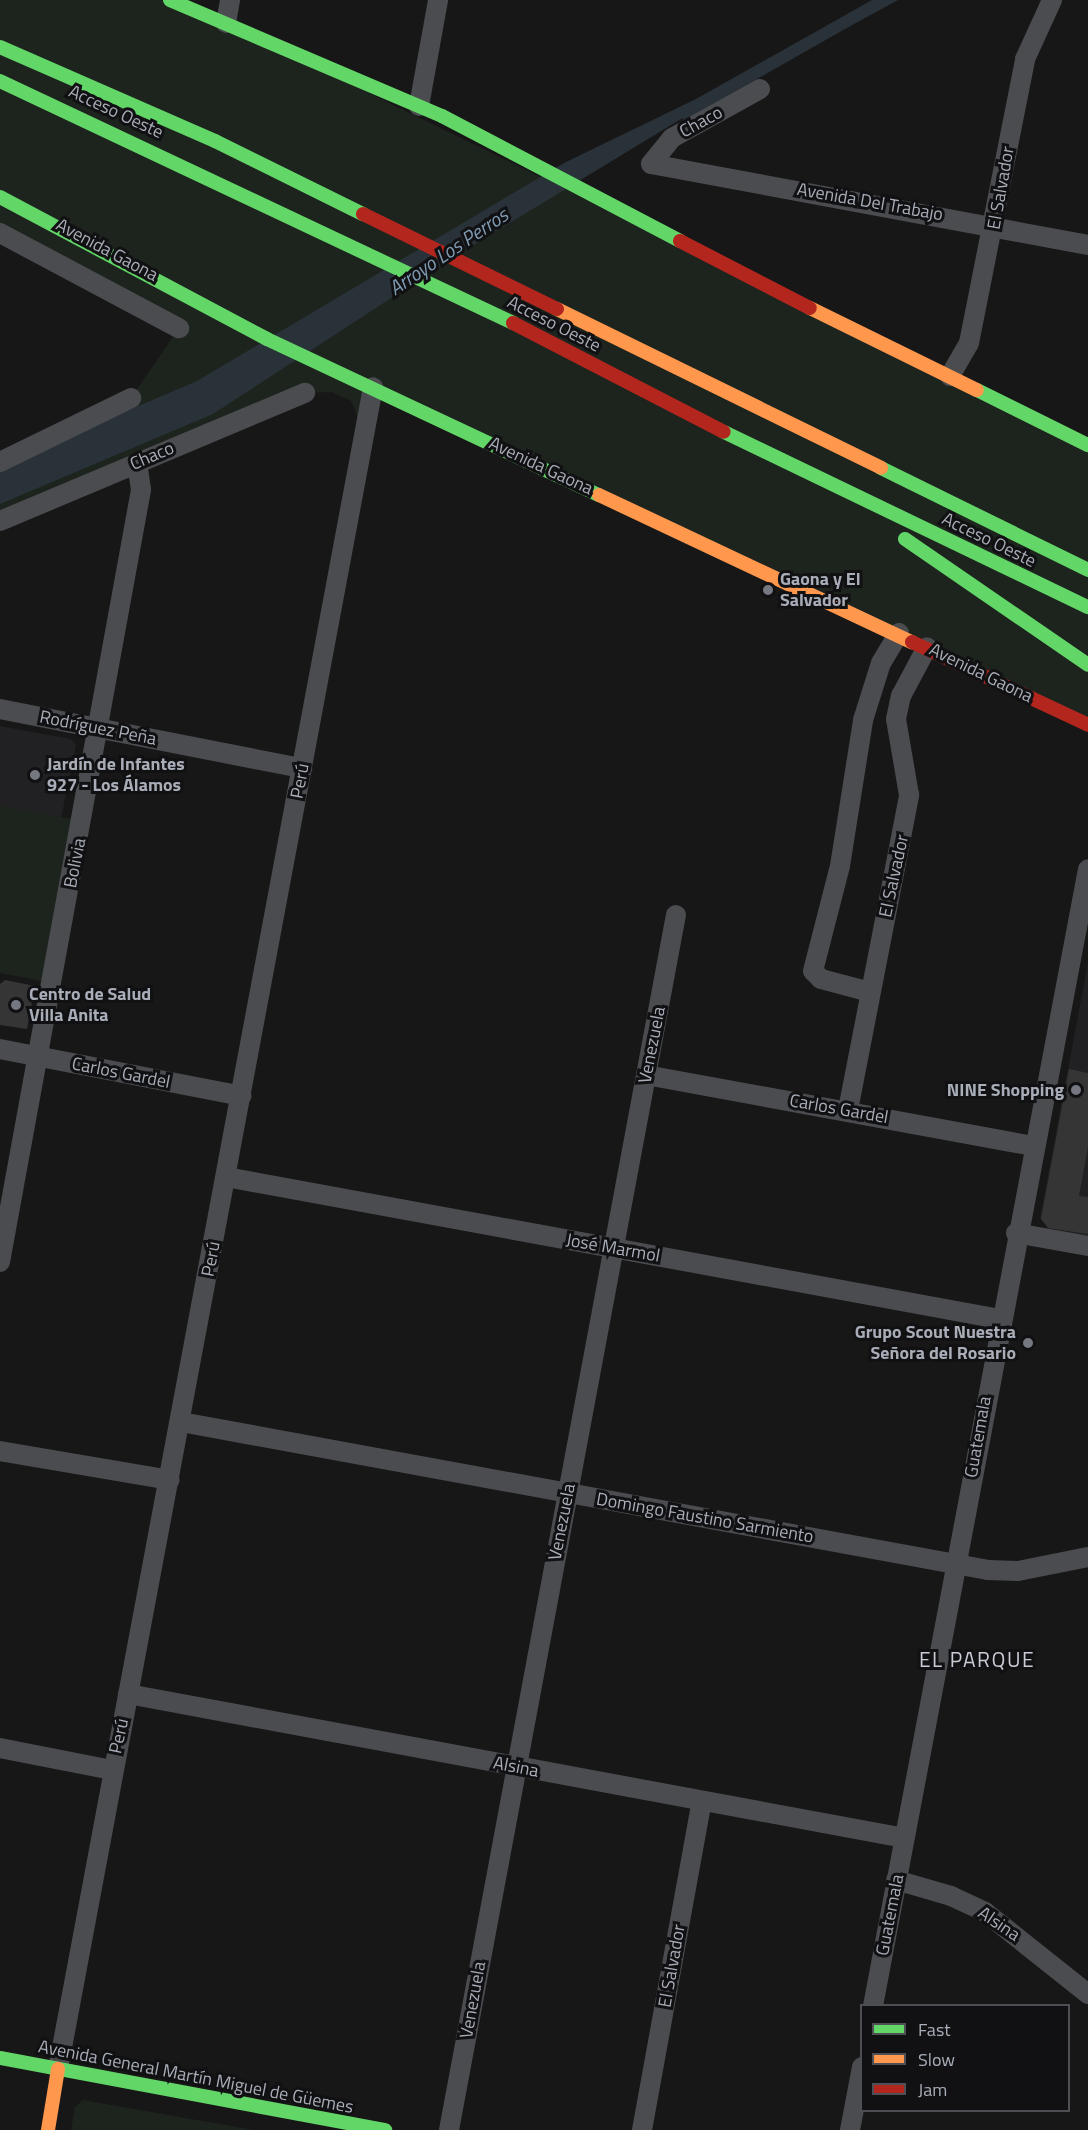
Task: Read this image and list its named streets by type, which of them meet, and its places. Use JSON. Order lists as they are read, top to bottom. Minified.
{"streets":{"main road":["Acceso Oeste","Avenida Gaona","Perú","Avenida General Martín Miguel de Güemes"],"street":["Chaco","El Salvador","Avenida Del Trabajo","Rodríguez Peña","Bolivia","Venezuela","Carlos Gardel","José Marmol","Guatemala","Domingo Faustino Sarmiento","Alsina"]},"crossings":[["Chaco","Avenida Del Trabajo"],["Chaco","Bolivia"],["El Salvador","Avenida Del Trabajo"],["El Salvador","Avenida Gaona"],["El Salvador","Carlos Gardel"],["El Salvador","Alsina"],["Avenida Gaona","Perú"],["Rodríguez Peña","Perú"],["Rodríguez Peña","Bolivia"],["Perú","Carlos Gardel"],["Perú","José Marmol"],["Perú","Domingo Faustino Sarmiento"],["Perú","Alsina"],["Perú","Avenida General Martín Miguel de Güemes"],["Bolivia","Carlos Gardel"],["Venezuela","Carlos Gardel"],["Venezuela","José Marmol"],["Venezuela","Domingo Faustino Sarmiento"],["Venezuela","Alsina"],["Carlos Gardel","Guatemala"],["José Marmol","Guatemala"],["Guatemala","Domingo Faustino Sarmiento"],["Guatemala","Alsina"]],"districts":["EL PARQUE"],"water":["Arroyo Los Perros"],"places":["Gaona y El Salvador","Jardín de Infantes 927 - Los Álamos","Centro de Salud Villa Anita","NINE Shopping","Grupo Scout Nuestra Señora del Rosario"],"legend":["Fast","Slow","Jam"]}
